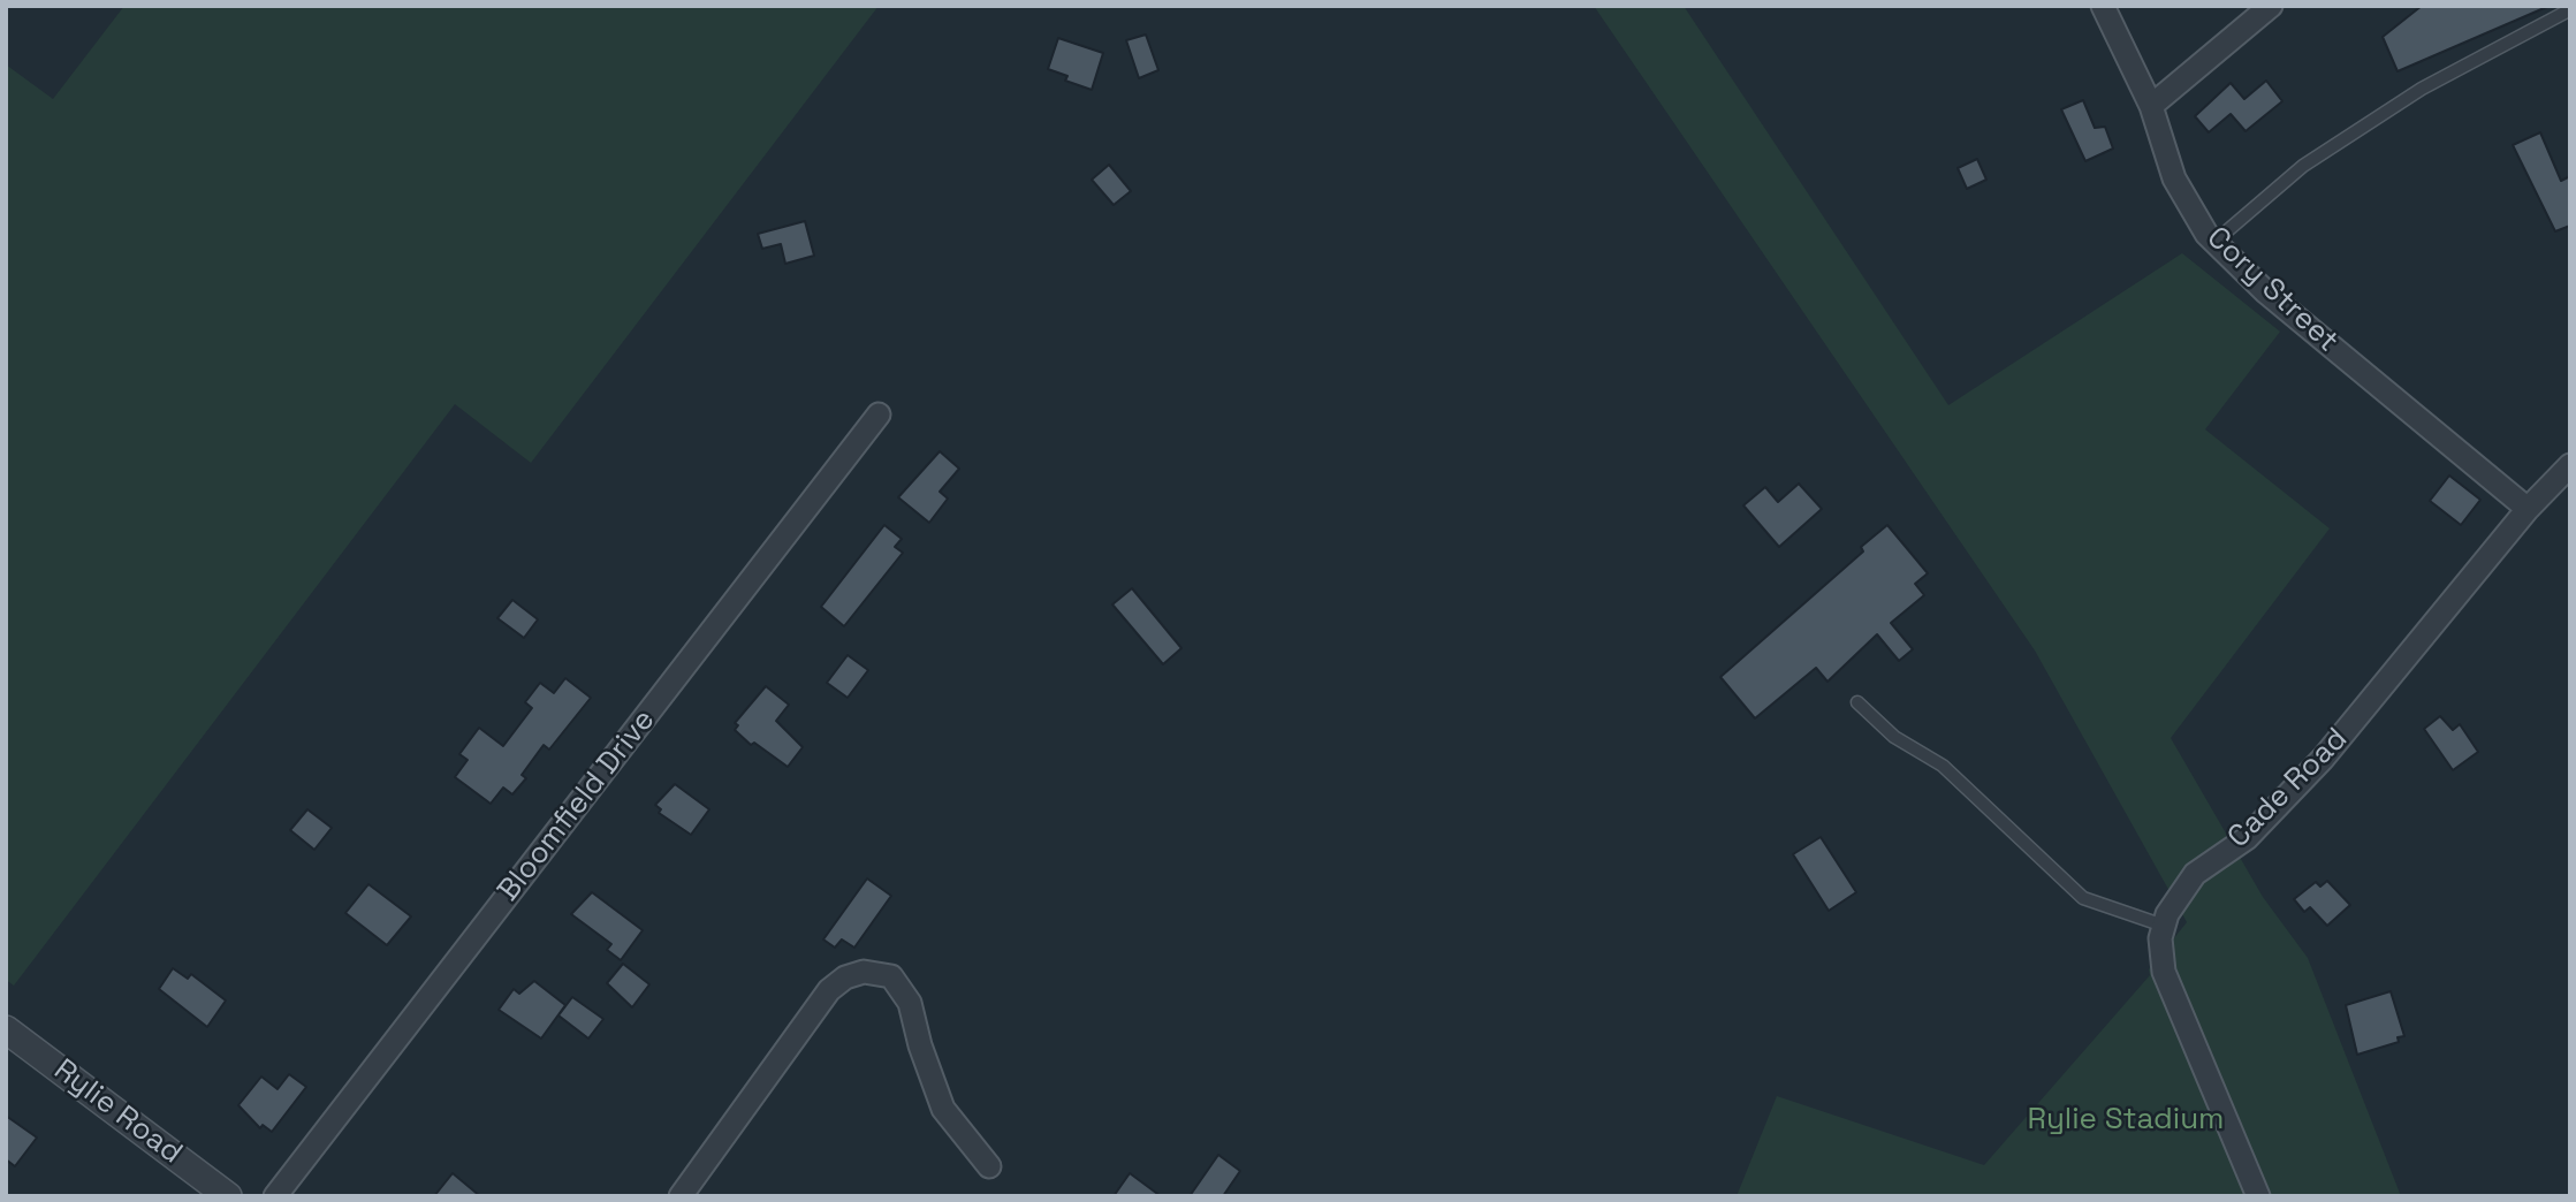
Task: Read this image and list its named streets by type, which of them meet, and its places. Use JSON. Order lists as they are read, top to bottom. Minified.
{"streets":{"street":["Cory Street","Cade Road","Bloomfield Drive","Rylie Road"]},"crossings":[["Cory Street","Cade Road"]],"parks":["Rylie Stadium"]}
